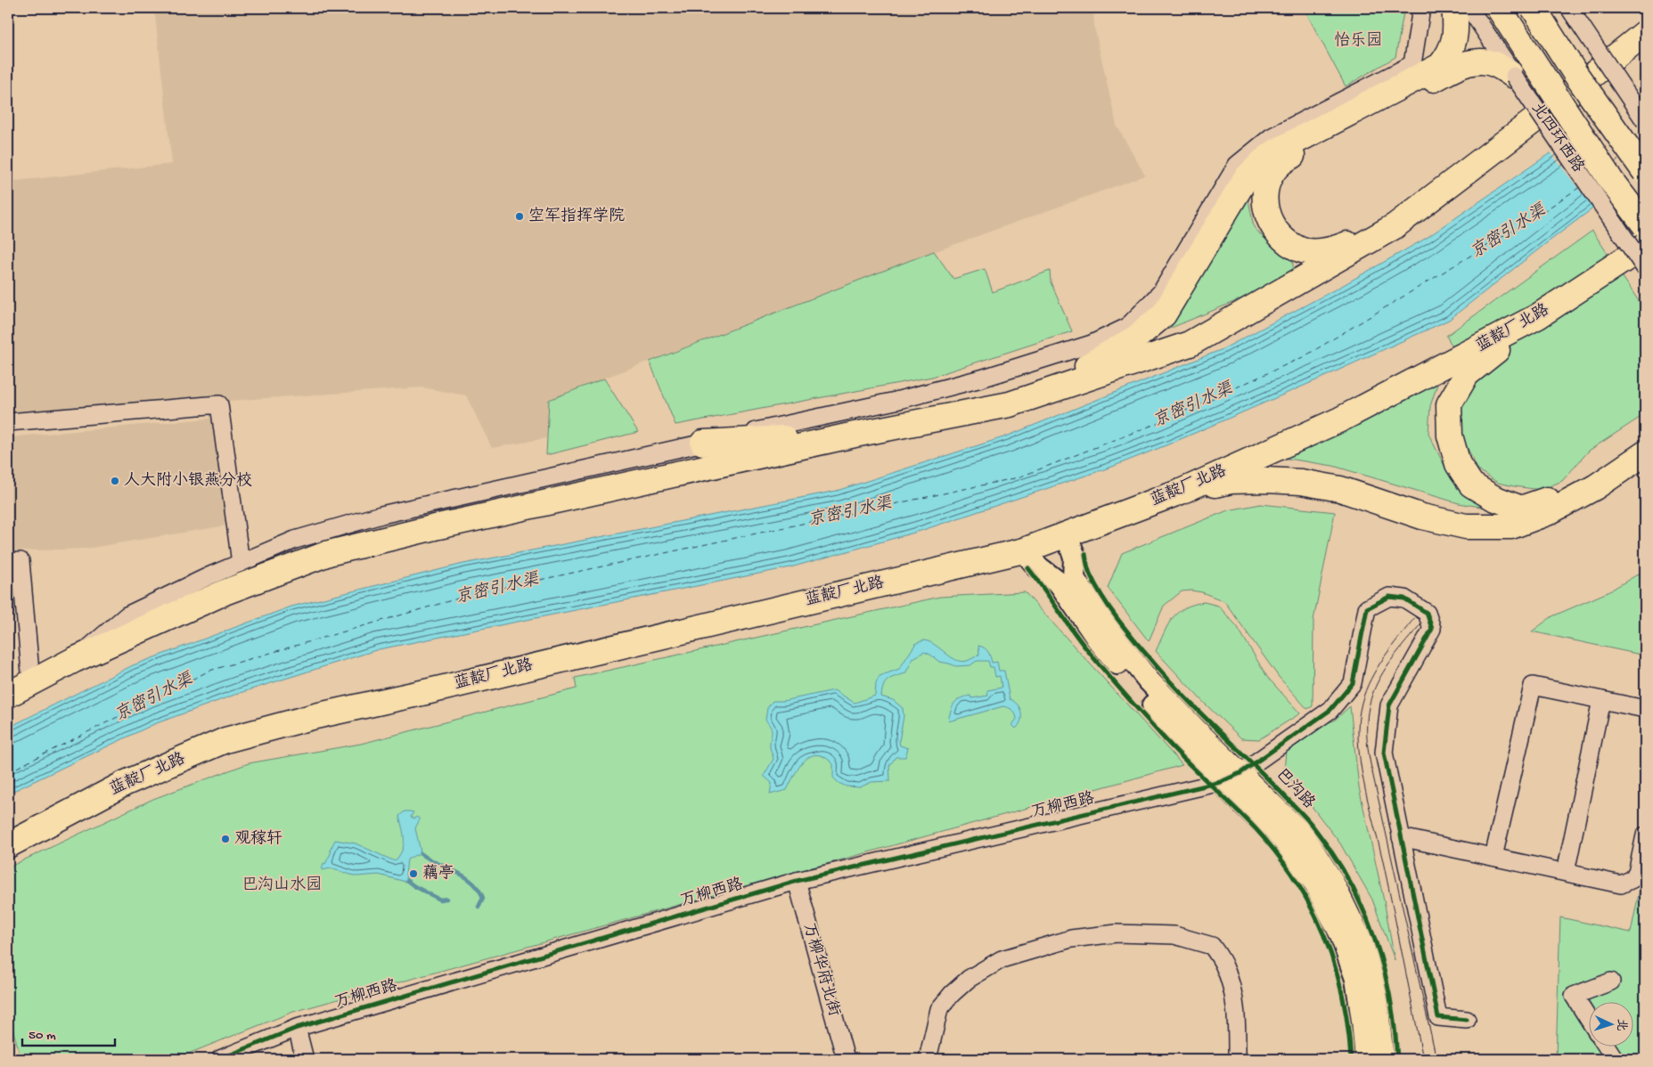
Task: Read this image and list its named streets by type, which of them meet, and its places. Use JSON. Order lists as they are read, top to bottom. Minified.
{"streets":{"highway":["北四环西路","蓝靛厂北路"],"main road":["巴沟路"],"street":["万柳西路","万柳华府北街"]},"crossings":[["蓝靛厂北路","巴沟路"],["巴沟路","万柳西路"],["万柳西路","万柳华府北街"]],"water":["京密引水渠"],"parks":["怡乐园","巴沟山水园"],"places":["空军指挥学院","人大附小银燕分校","观稼轩","藕亭"],"scale_bar":"50 m","north":"right"}
